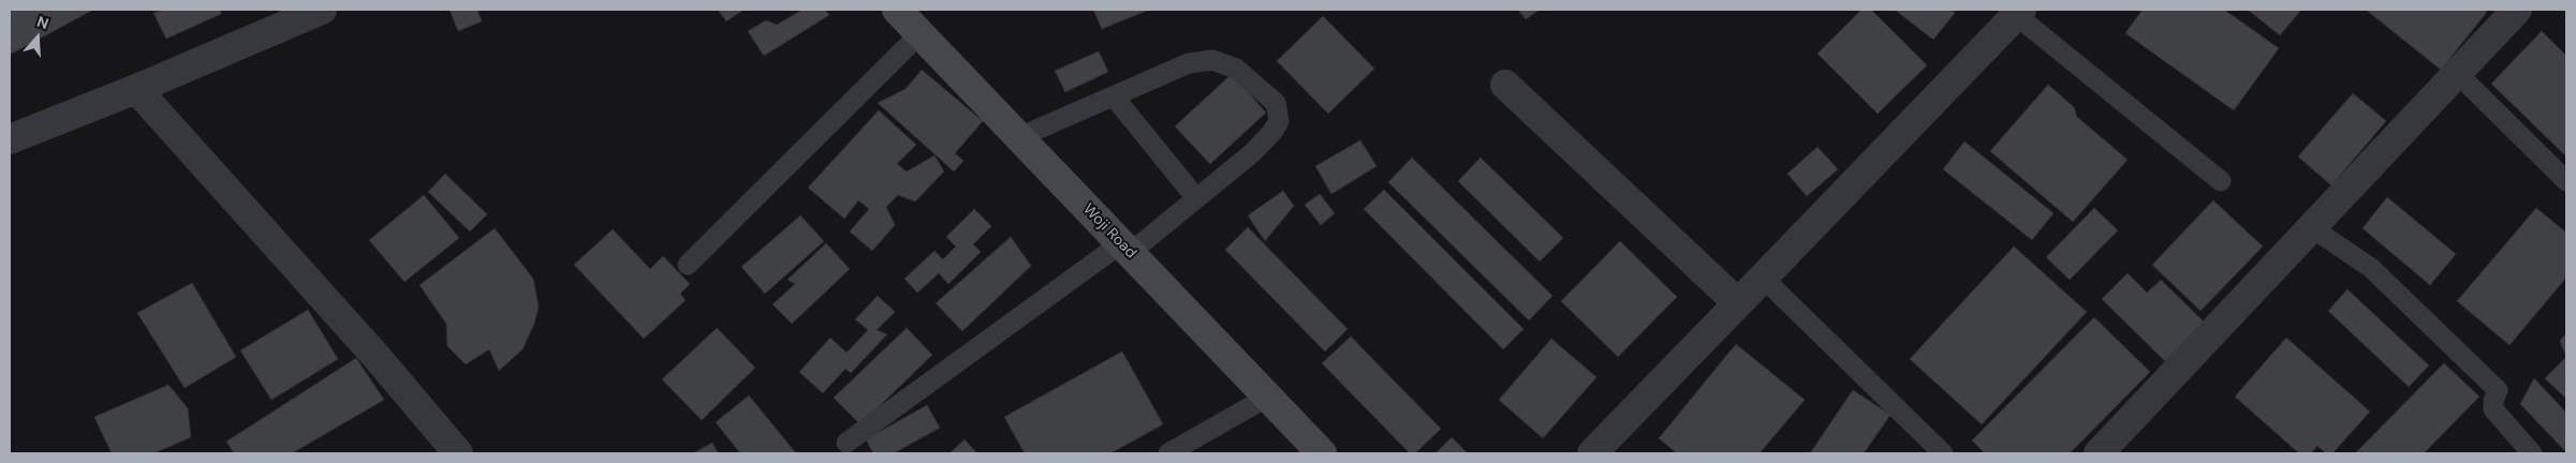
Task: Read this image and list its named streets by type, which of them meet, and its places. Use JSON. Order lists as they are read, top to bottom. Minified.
{"streets":{"main road":["Woji Road"]},"north":"top"}
